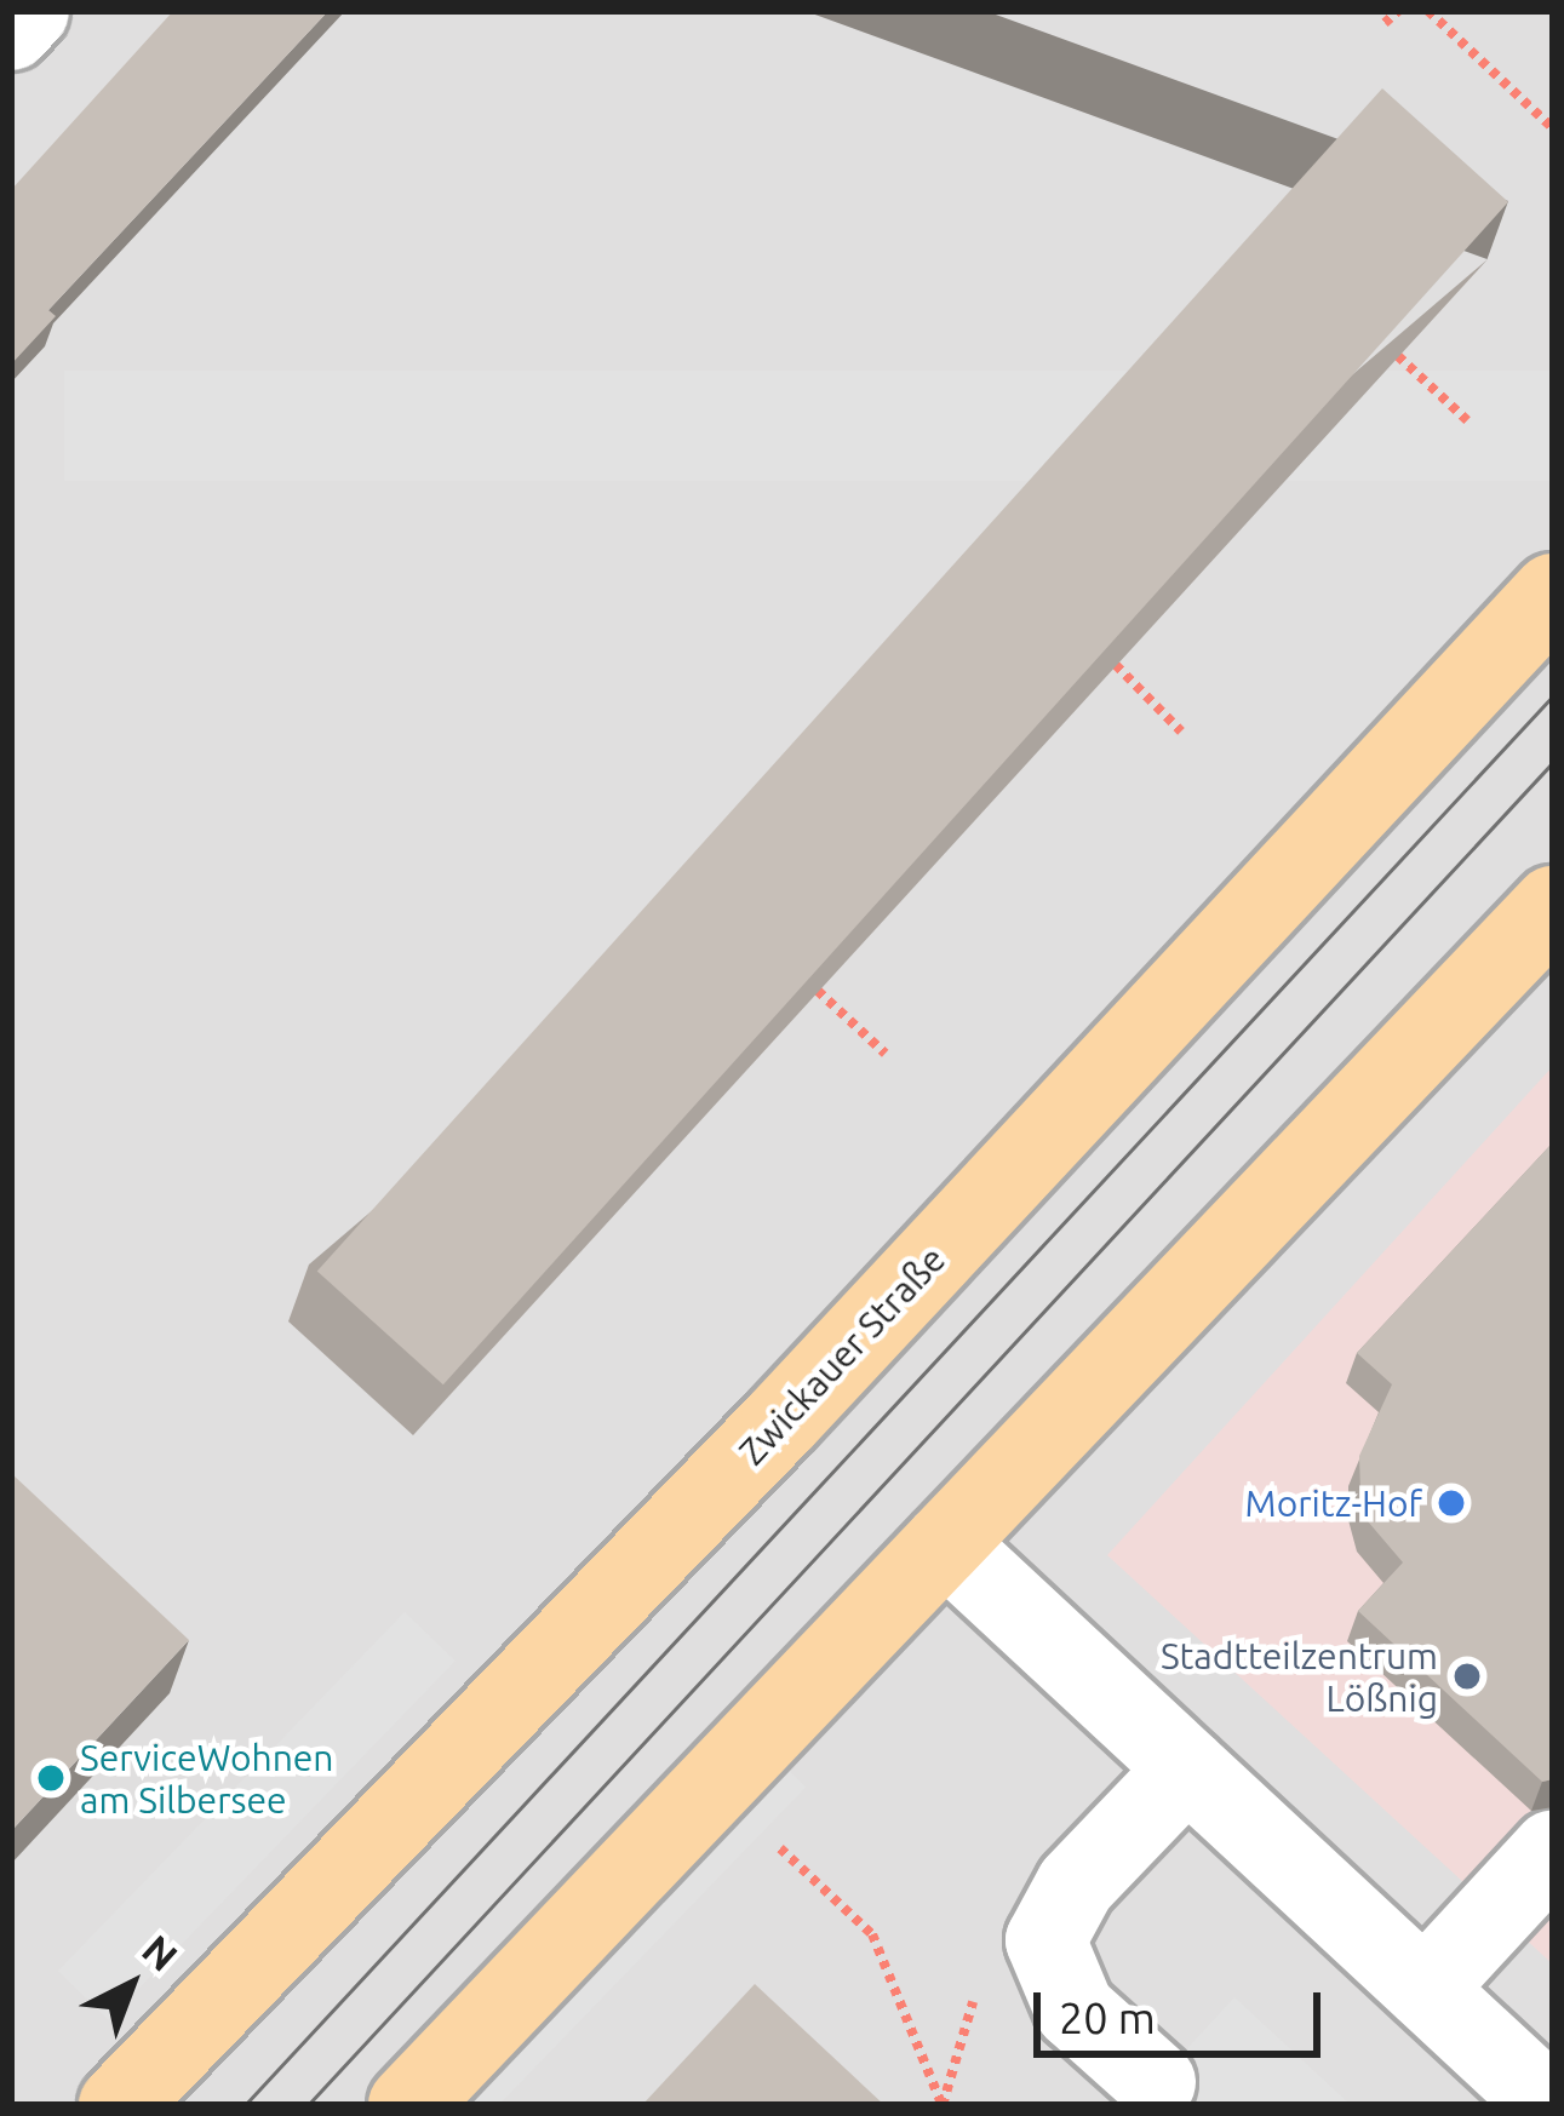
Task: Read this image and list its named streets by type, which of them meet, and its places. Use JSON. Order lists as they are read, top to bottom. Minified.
{"streets":{"main road":["Zwickauer Straße"]},"places":["Moritz-Hof","Stadtteilzentrum Lößnig","ServiceWohnen am Silbersee"],"scale_bar":"20 m","north":"top right"}
